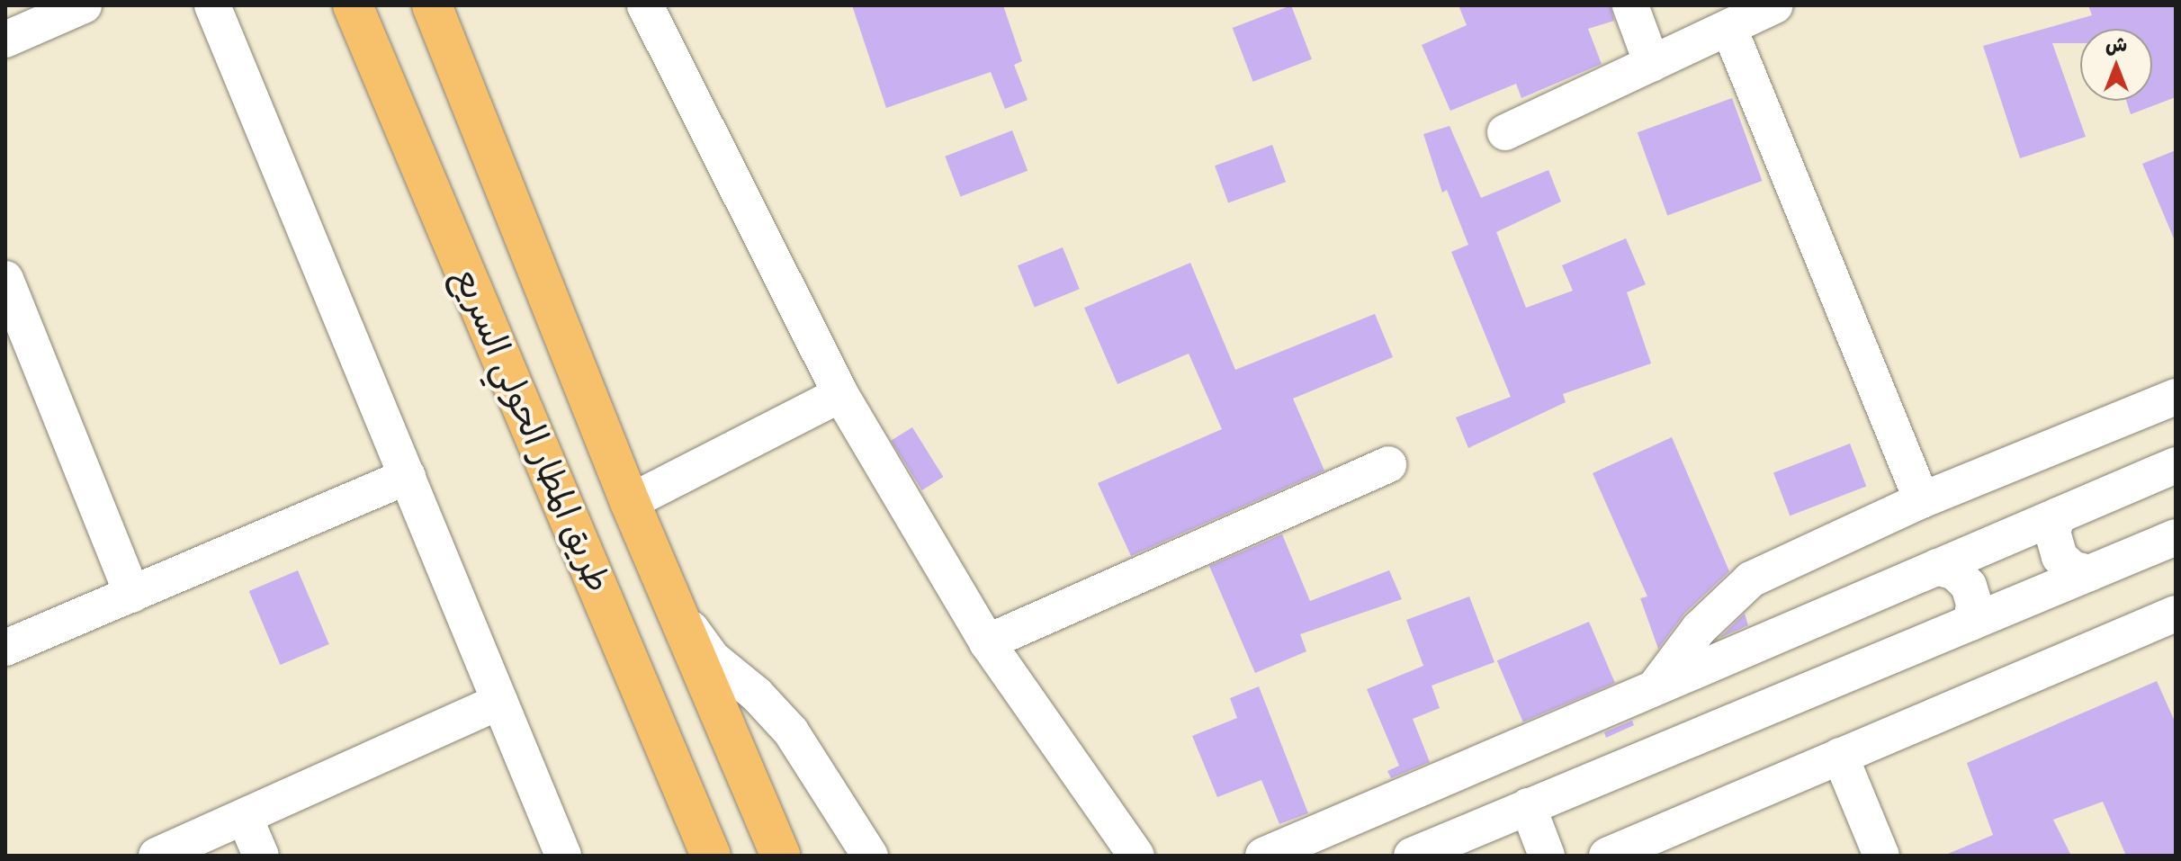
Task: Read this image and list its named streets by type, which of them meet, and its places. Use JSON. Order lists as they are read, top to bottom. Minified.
{"streets":{"highway":["طريق المطار الحولي السريع"]},"north":"top"}
